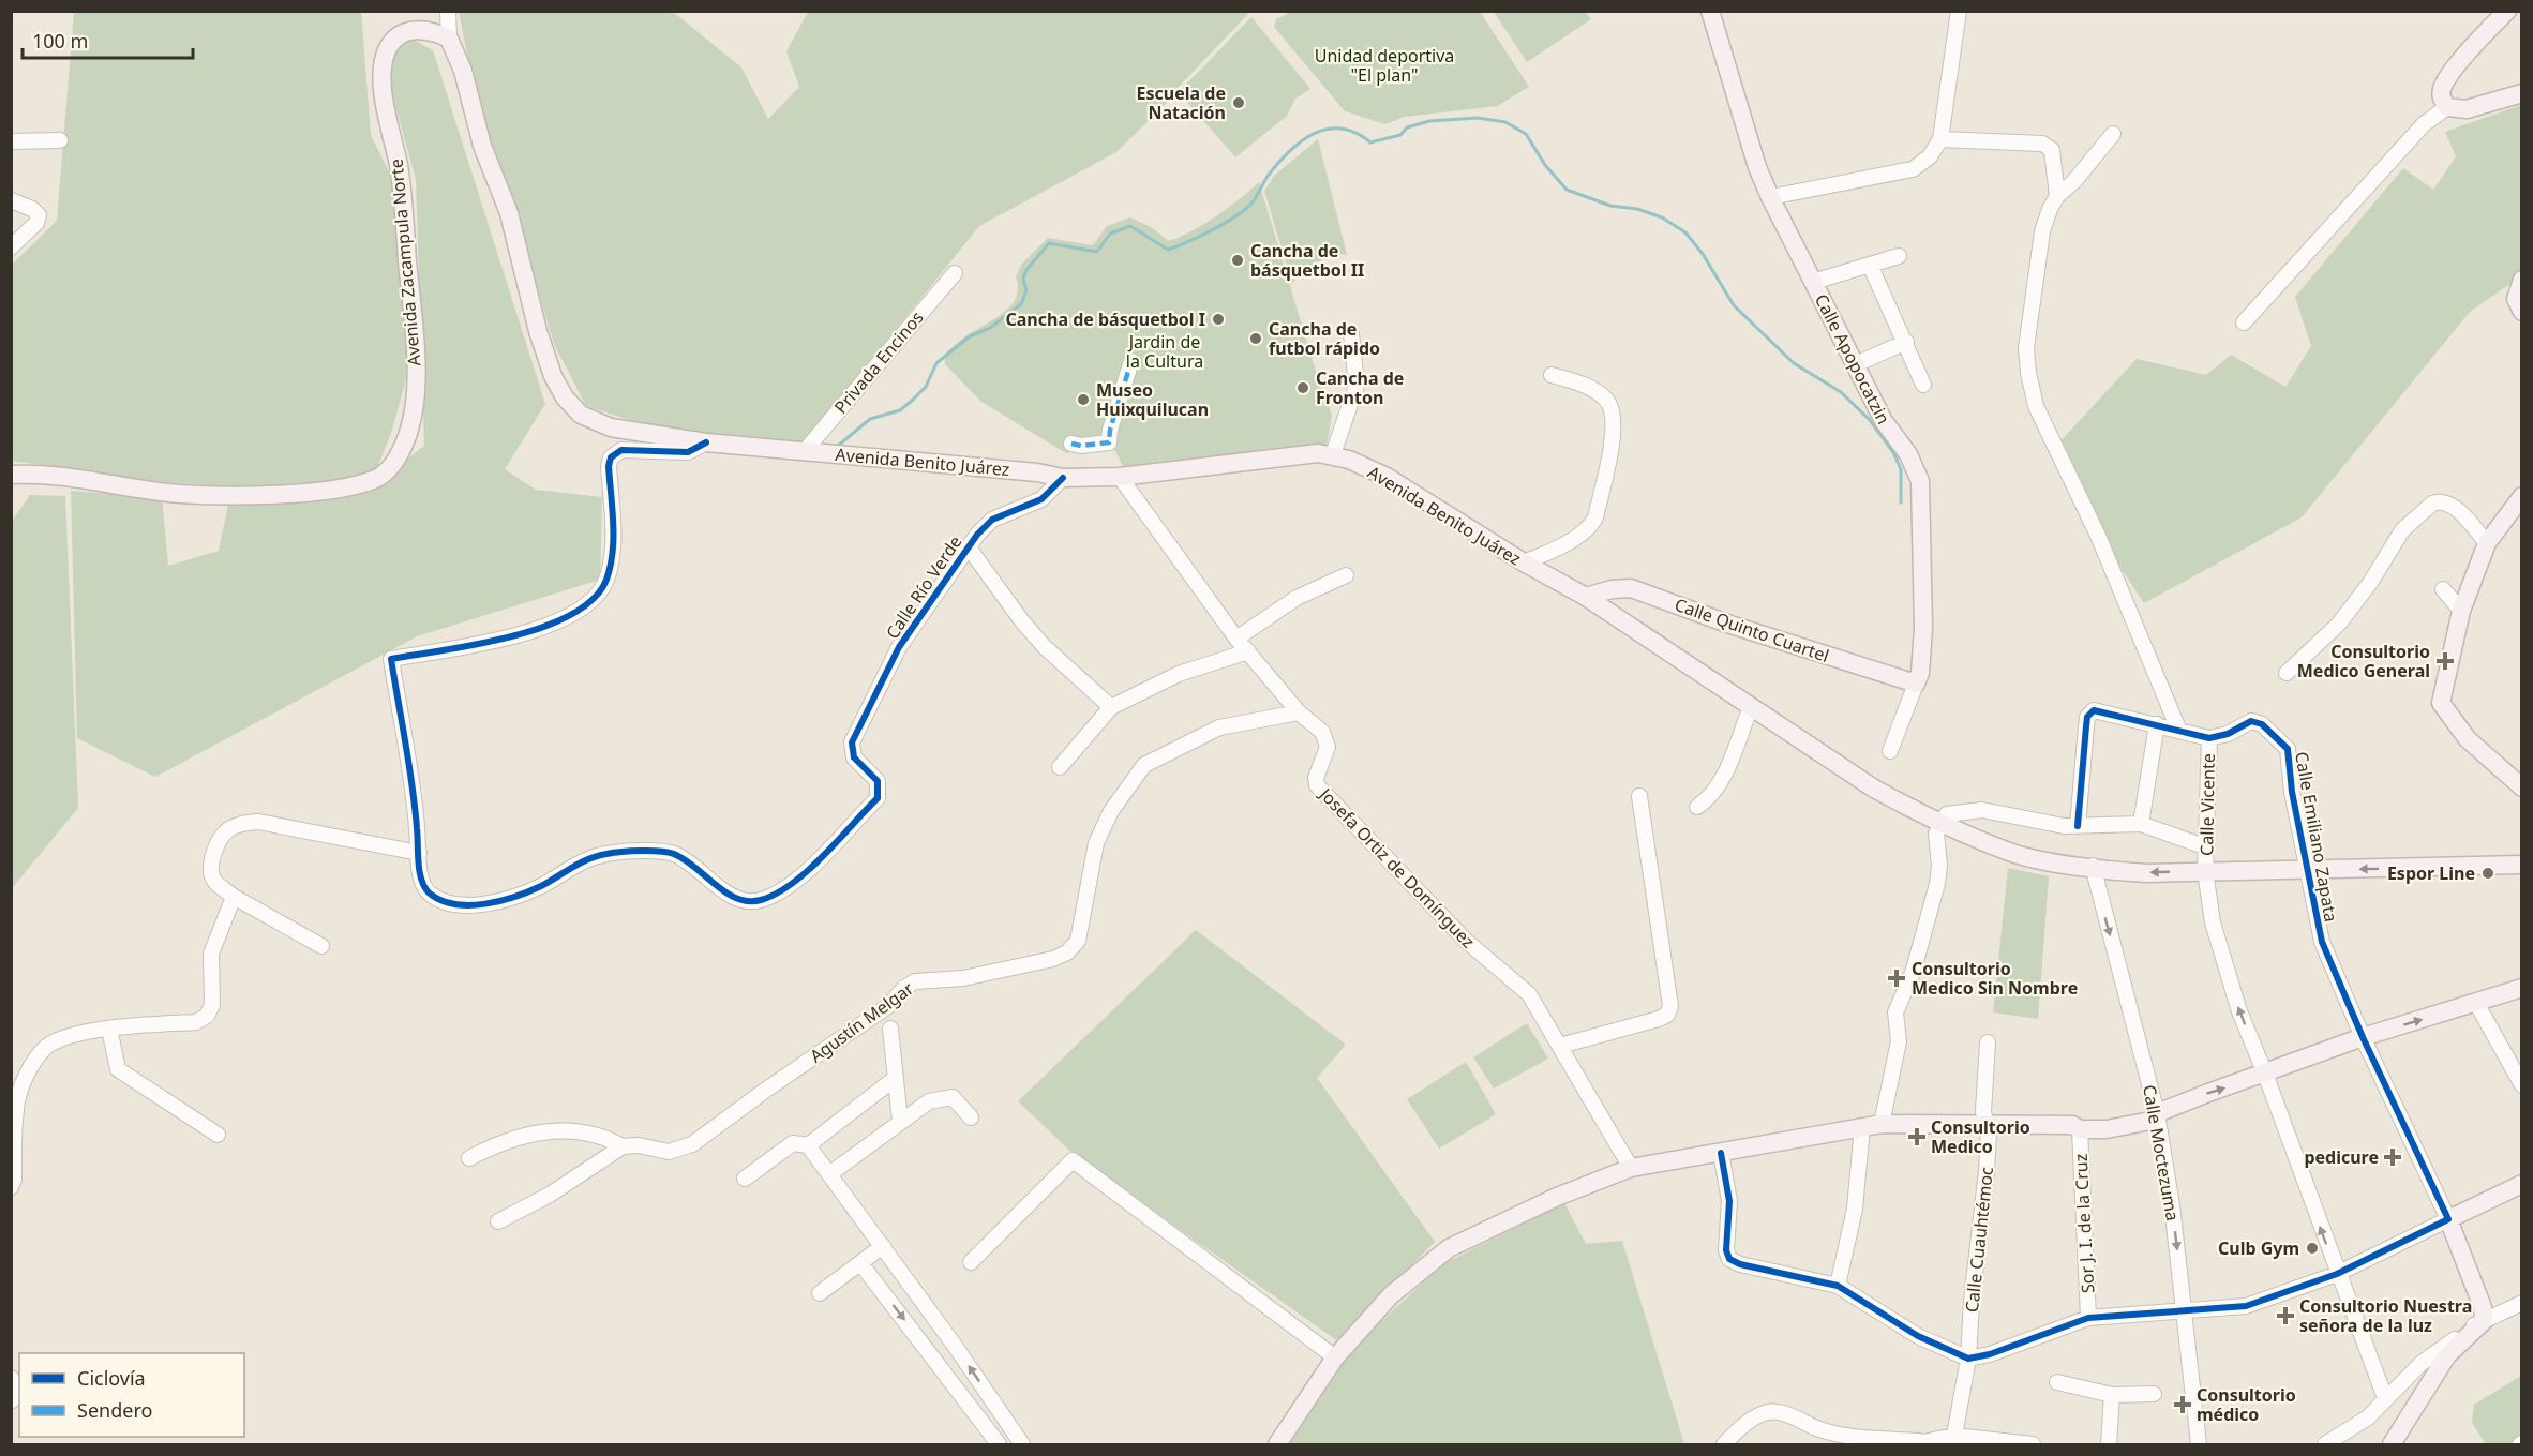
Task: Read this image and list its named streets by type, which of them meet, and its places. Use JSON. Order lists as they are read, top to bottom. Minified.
{"streets":{"main road":["Avenida Zacampula Norte","Calle Apopocatzin","Avenida Benito Juárez","Calle Quinto Cuartel"],"street":["Privada Encinos","Calle Río Verde","Calle Vicente","Calle Emiliano Zapata","Josefa Ortiz de Domínguez","Agustín Melgar","Calle Moctezuma","Sor J. I. de la Cruz","Calle Cuauhtémoc"]},"crossings":[["Avenida Zacampula Norte","Avenida Benito Juárez"],["Calle Apopocatzin","Calle Quinto Cuartel"],["Privada Encinos","Avenida Benito Juárez"],["Avenida Benito Juárez","Calle Río Verde"],["Avenida Benito Juárez","Calle Quinto Cuartel"],["Avenida Benito Juárez","Calle Vicente"],["Avenida Benito Juárez","Calle Emiliano Zapata"],["Avenida Benito Juárez","Josefa Ortiz de Domínguez"],["Avenida Benito Juárez","Calle Moctezuma"],["Calle Vicente","Calle Emiliano Zapata"],["Josefa Ortiz de Domínguez","Agustín Melgar"]],"one_way":["Calle Vicente","Calle Moctezuma"],"parks":["Unidad deportiva \"El plan\"","Jardin de la Cultura"],"places":{"other":["Escuela de Natación","Cancha de básquetbol II","Cancha de básquetbol I","Cancha de futbol rápido","Cancha de Fronton","Museo Huixquilucan","Espor Line","Culb Gym"],"health":["Consultorio Medico General","Consultorio Medico Sin Nombre","Consultorio Medico","pedicure","Consultorio Nuestra señora de la luz","Consultorio médico"]},"legend":["Ciclovía","Sendero"],"scale_bar":"100 m"}
